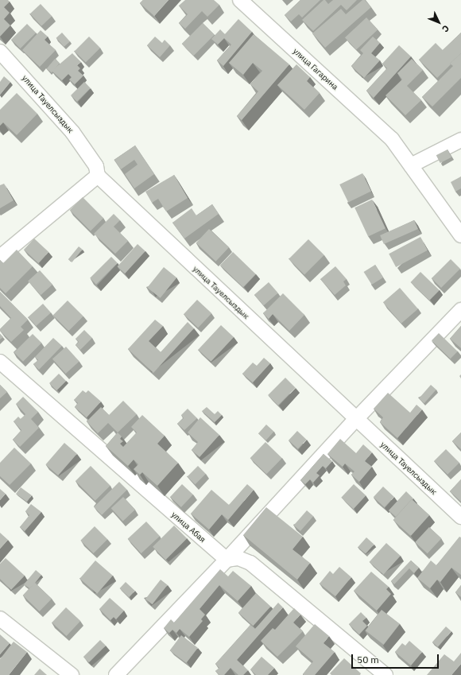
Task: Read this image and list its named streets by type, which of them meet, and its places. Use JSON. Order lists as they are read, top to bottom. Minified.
{"streets":{"street":["улица Гагарина","улица Тауелсыздык","улица Абая"]},"scale_bar":"50 m","north":"bottom right"}
